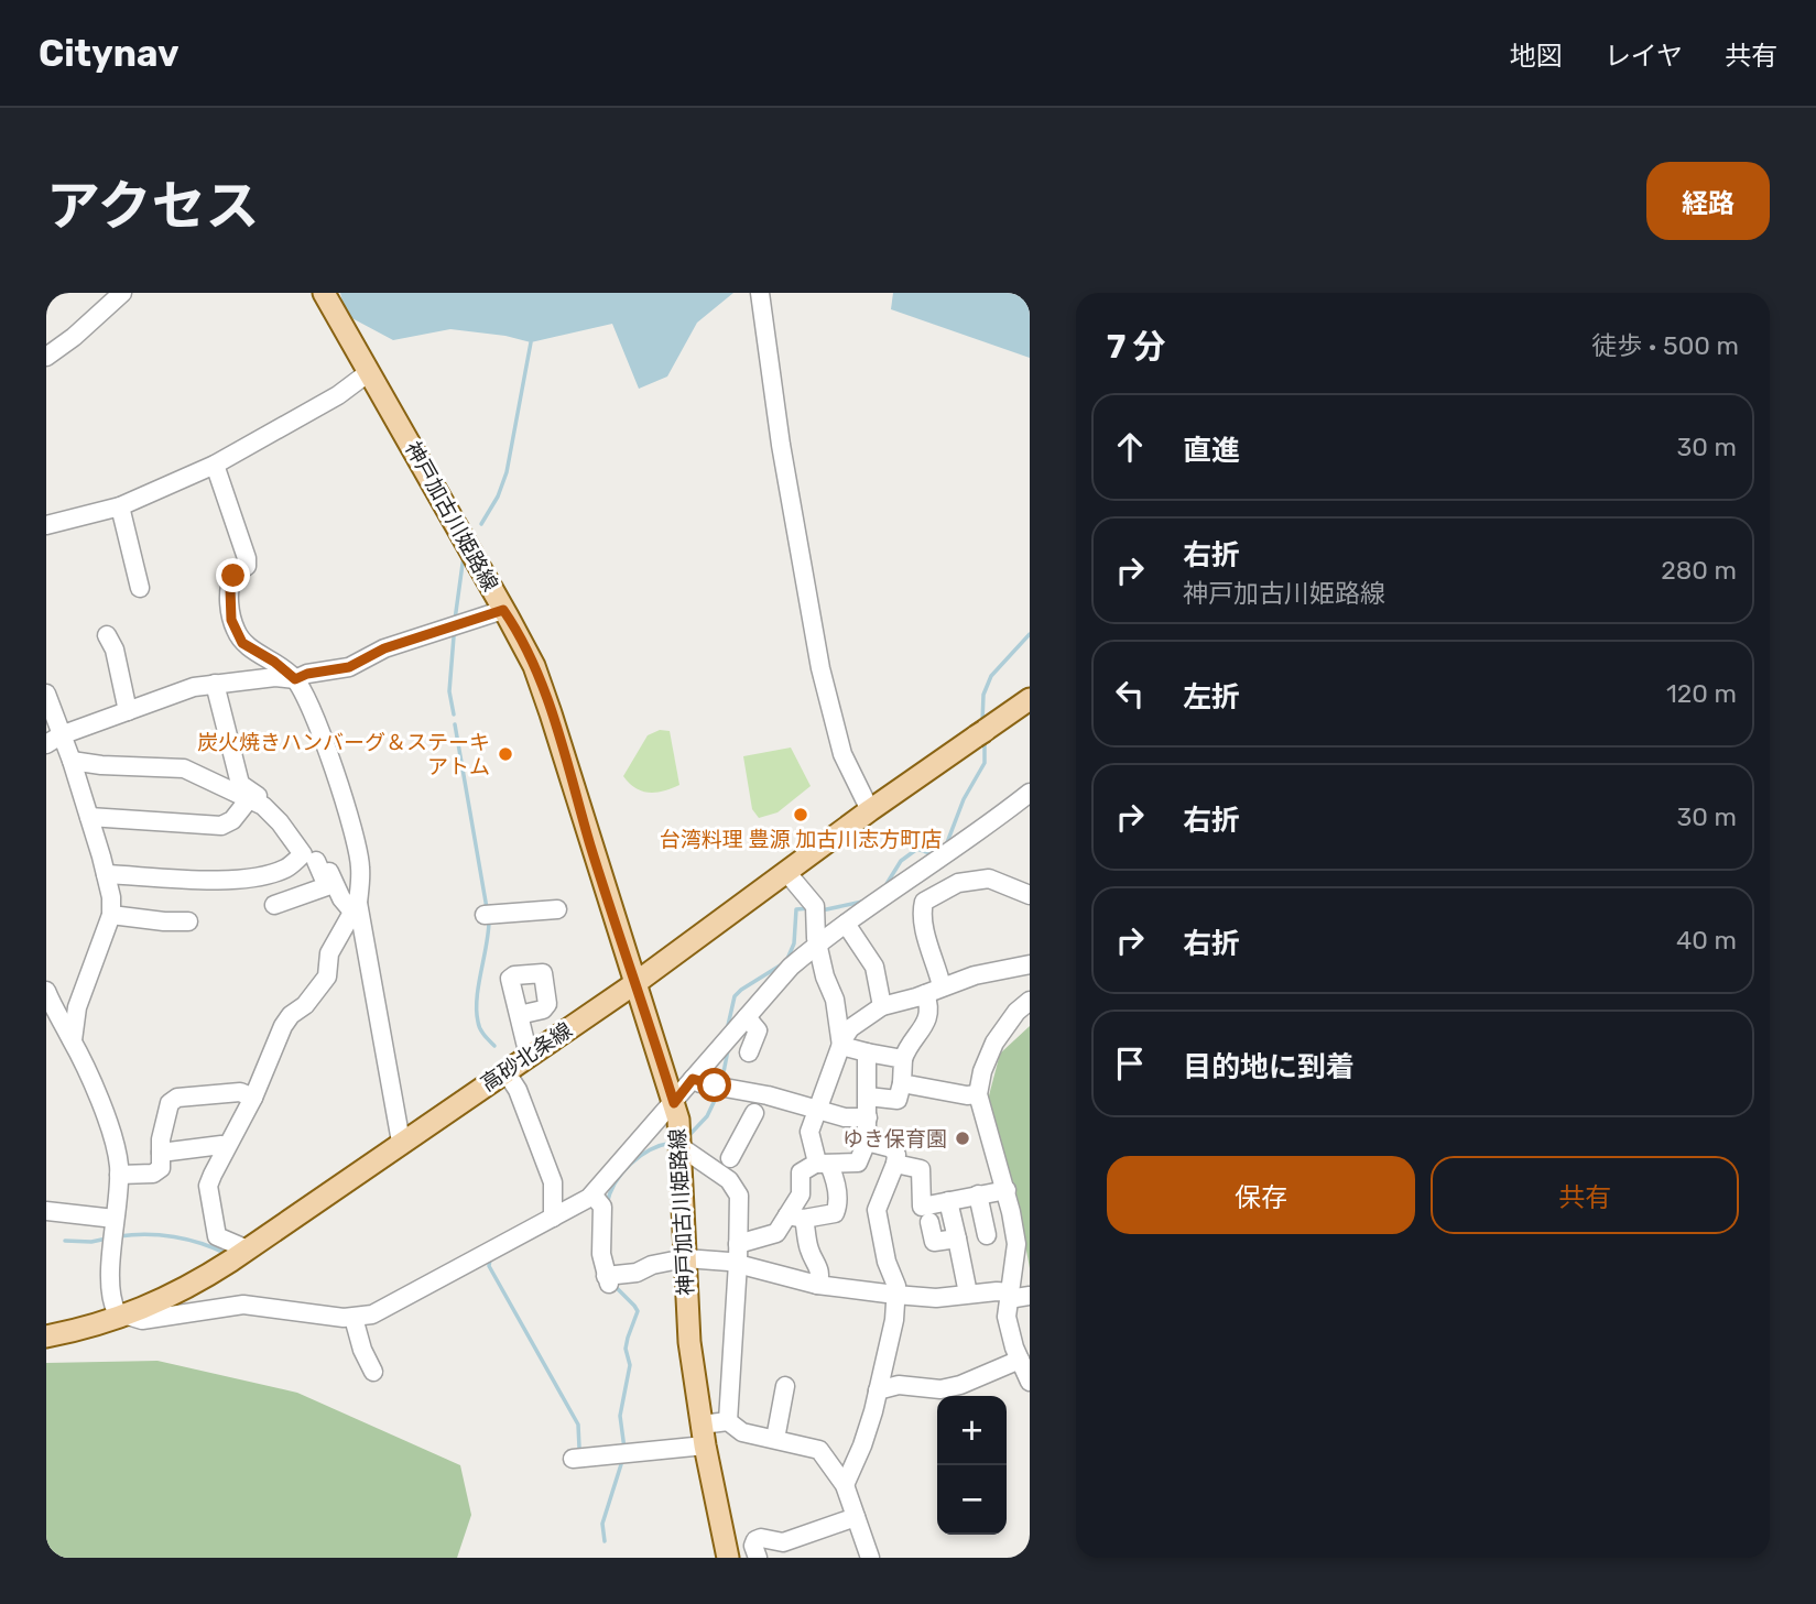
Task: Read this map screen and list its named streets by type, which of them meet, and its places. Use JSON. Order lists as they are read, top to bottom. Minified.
{"streets":{"main road":["神戸加古川姫路線","高砂北条線"]},"crossings":[["神戸加古川姫路線","高砂北条線"]],"places":["炭火焼きハンバーグ＆ステーキ アトム","台湾料理 豊源 加古川志方町店","ゆき保育園"],"page":{"header":"Citynav","nav":["地図","レイヤ","共有"],"title":"アクセス","buttons":["経路",["保存","共有"]],"heading":["7 分","徒歩 · 500 m"],"list":[["直進","30 m"],["右折","神戸加古川姫路線","280 m"],["左折","120 m"],["右折","30 m"],["右折","40 m"],"目的地に到着"],"map_buttons":["+","−"]}}
